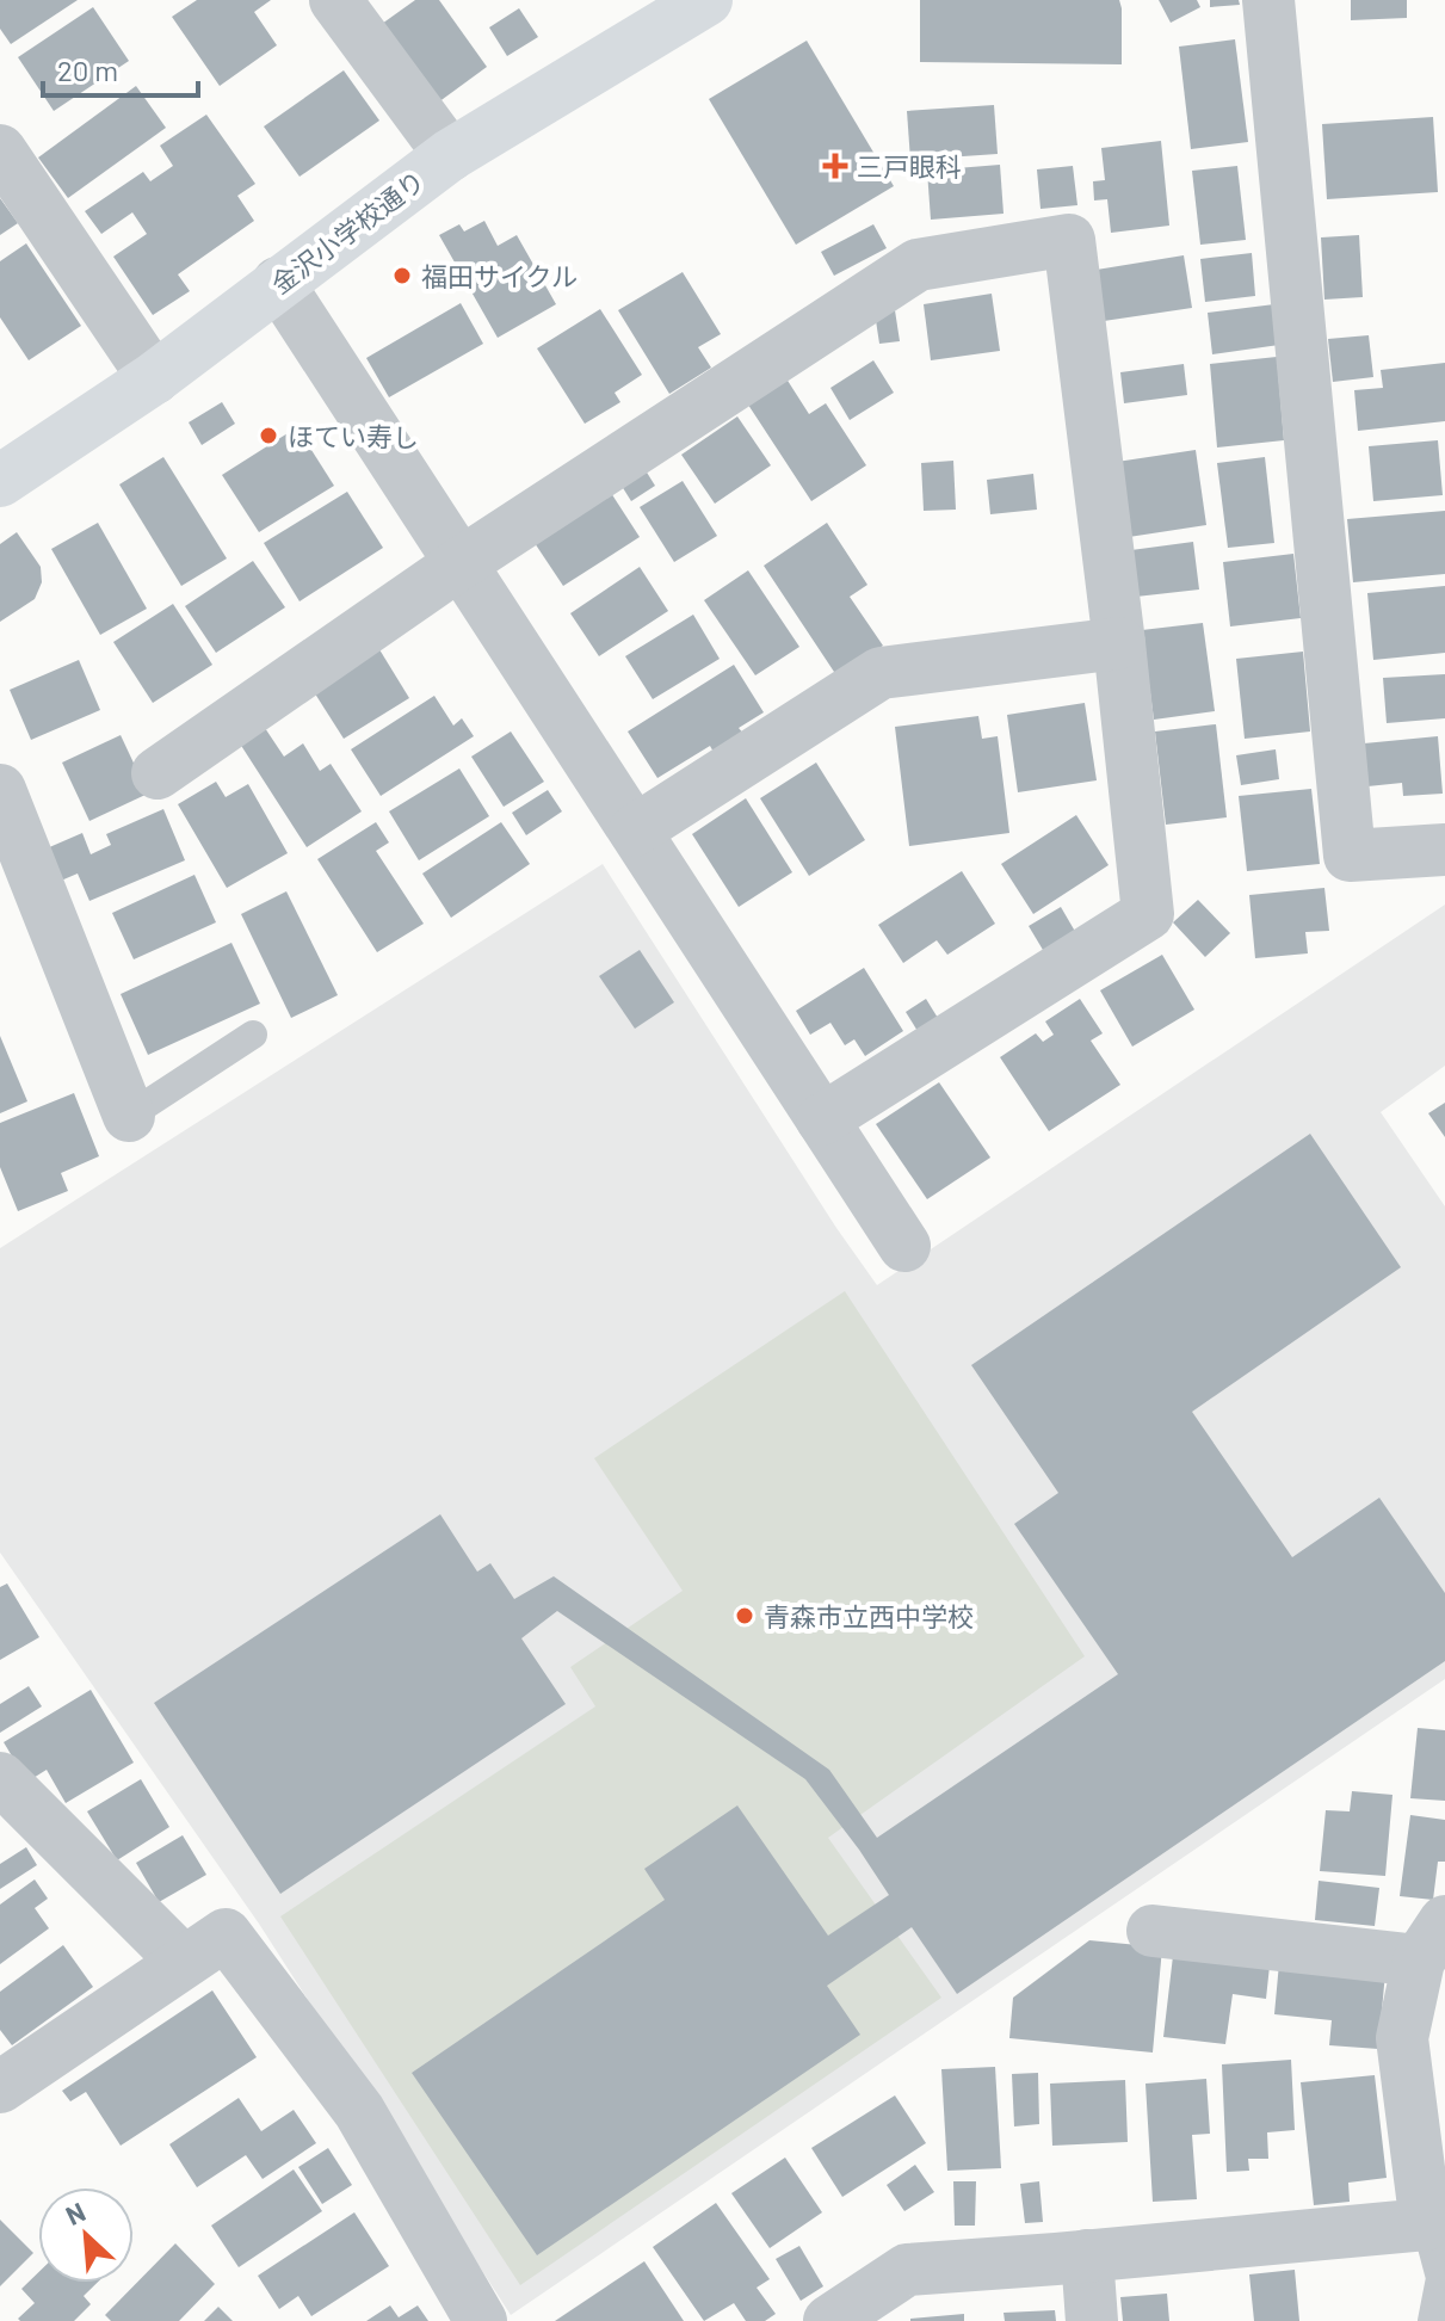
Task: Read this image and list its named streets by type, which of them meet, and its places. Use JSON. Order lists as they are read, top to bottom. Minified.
{"streets":{"street":["金沢小学校通り"]},"places":{"health":["三戸眼科"],"other":["福田サイクル","ほてい寿し","青森市立西中学校"]},"scale_bar":"20 m","north":"top left"}
